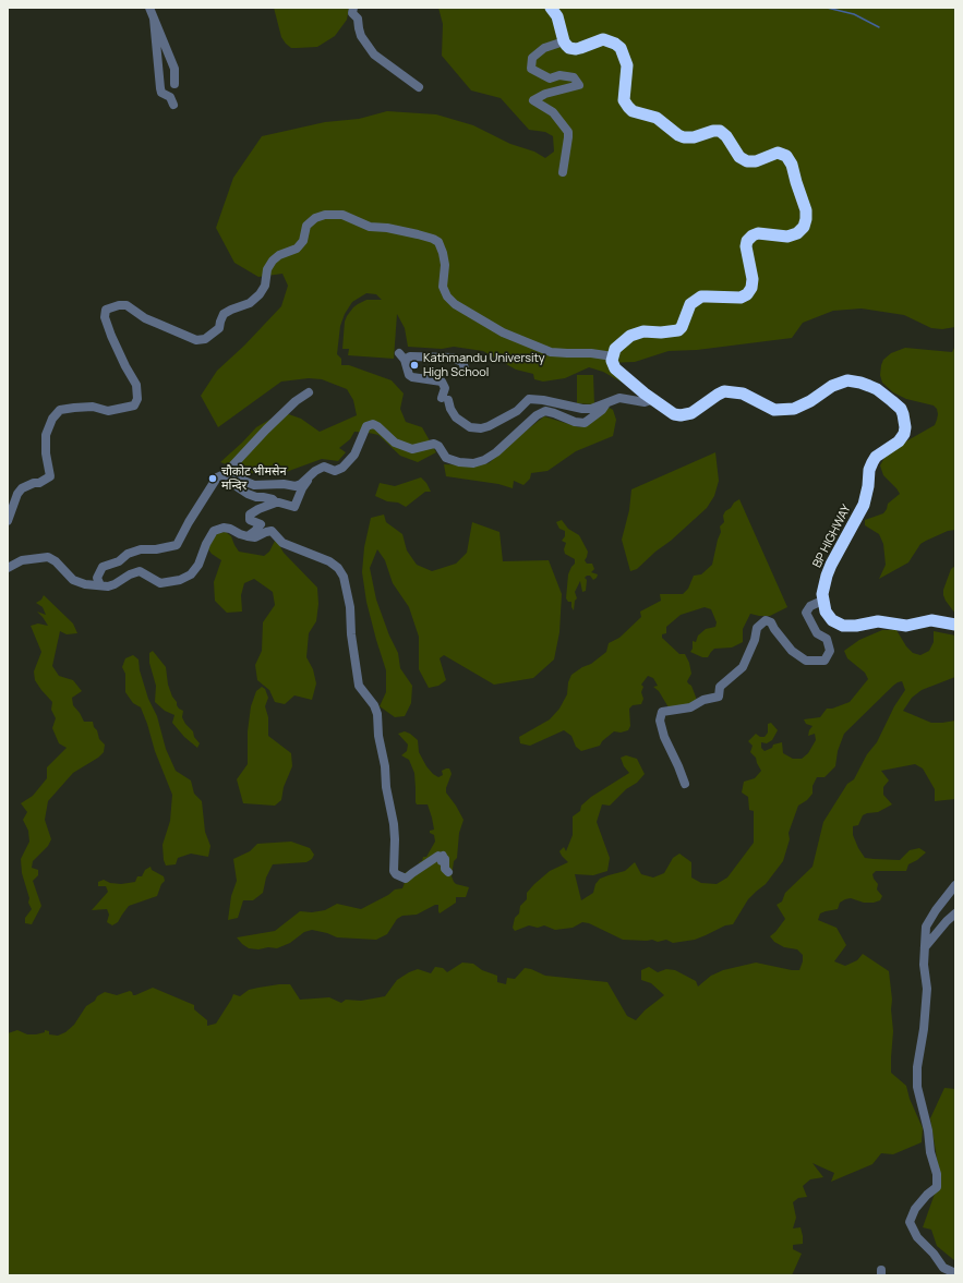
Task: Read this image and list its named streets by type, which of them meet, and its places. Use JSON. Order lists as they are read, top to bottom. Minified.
{"streets":{"highway":["BP HIGHWAY"]},"places":["Kathmandu University High School","चौकोट भीमसेन मन्दिर"]}
